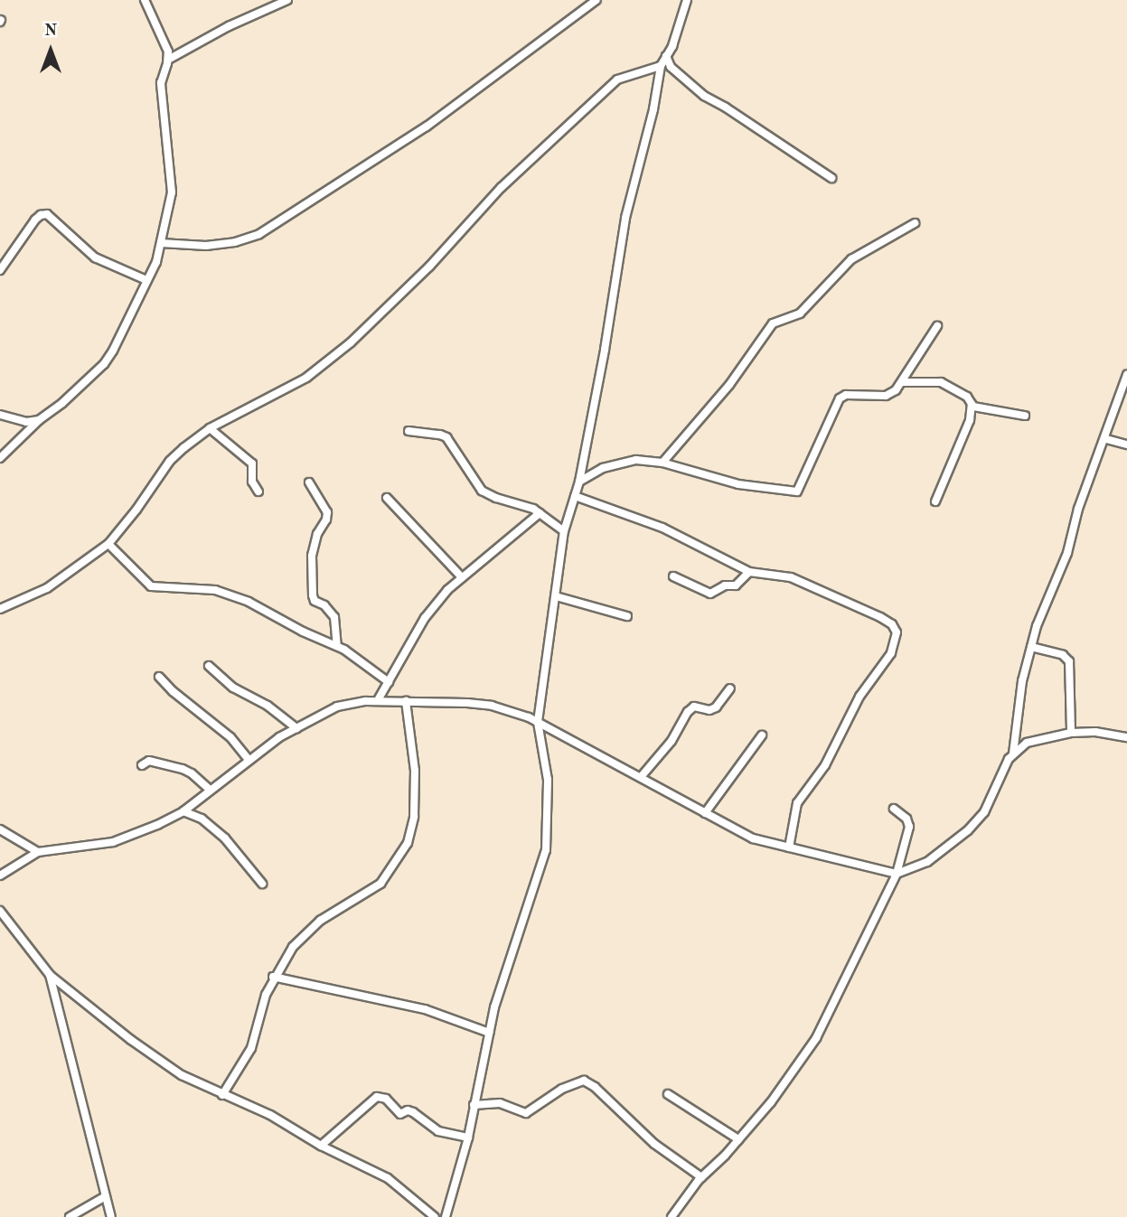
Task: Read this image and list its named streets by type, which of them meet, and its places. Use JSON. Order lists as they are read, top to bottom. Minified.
{"north":"top"}
